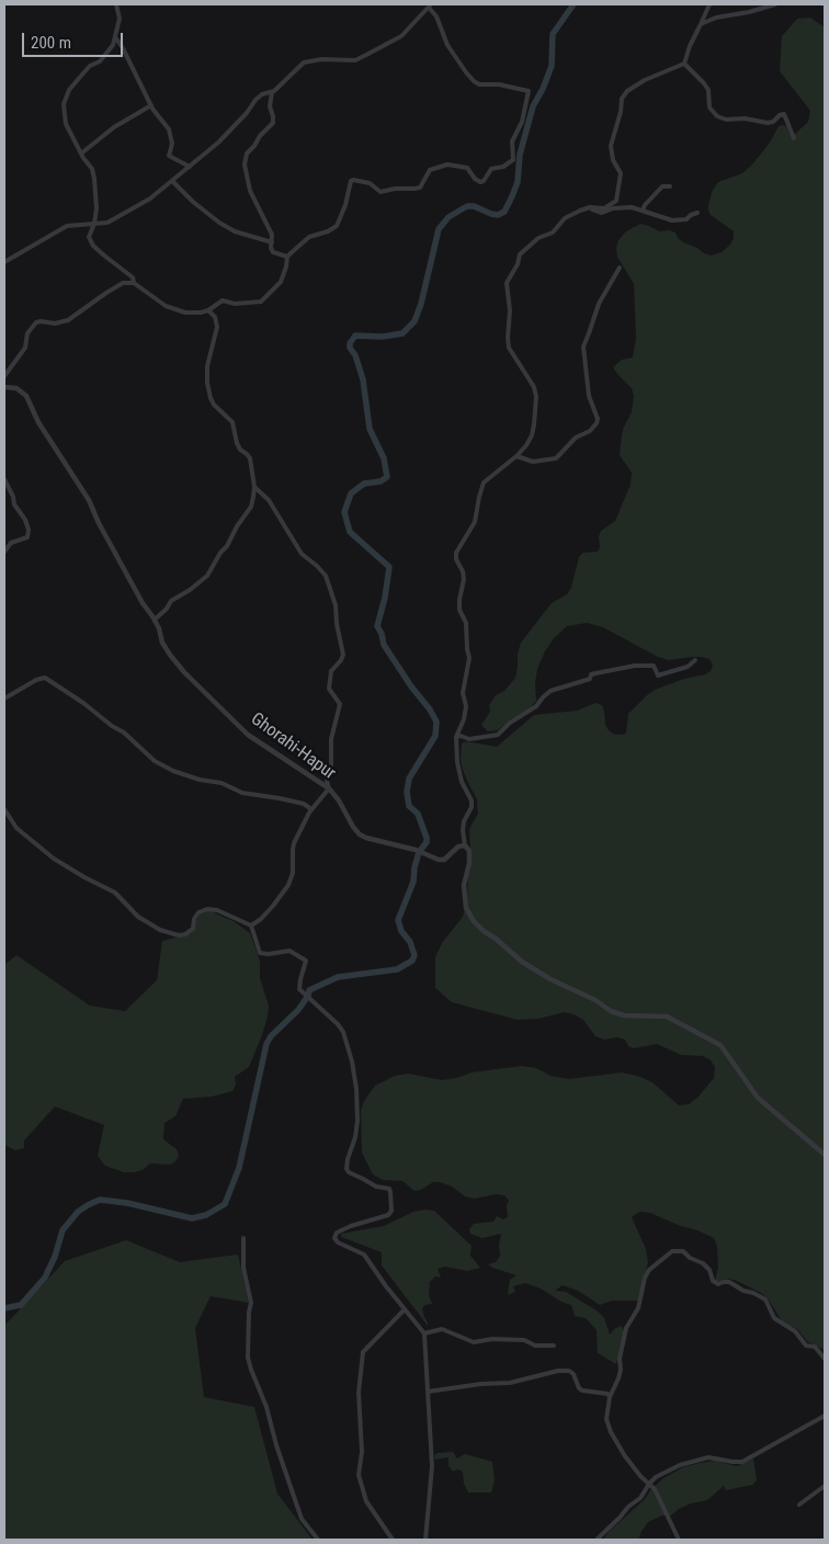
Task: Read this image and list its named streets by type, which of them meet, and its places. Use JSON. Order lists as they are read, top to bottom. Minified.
{"streets":{"street":["Ghorahi-Hapur"]},"scale_bar":"200 m"}
